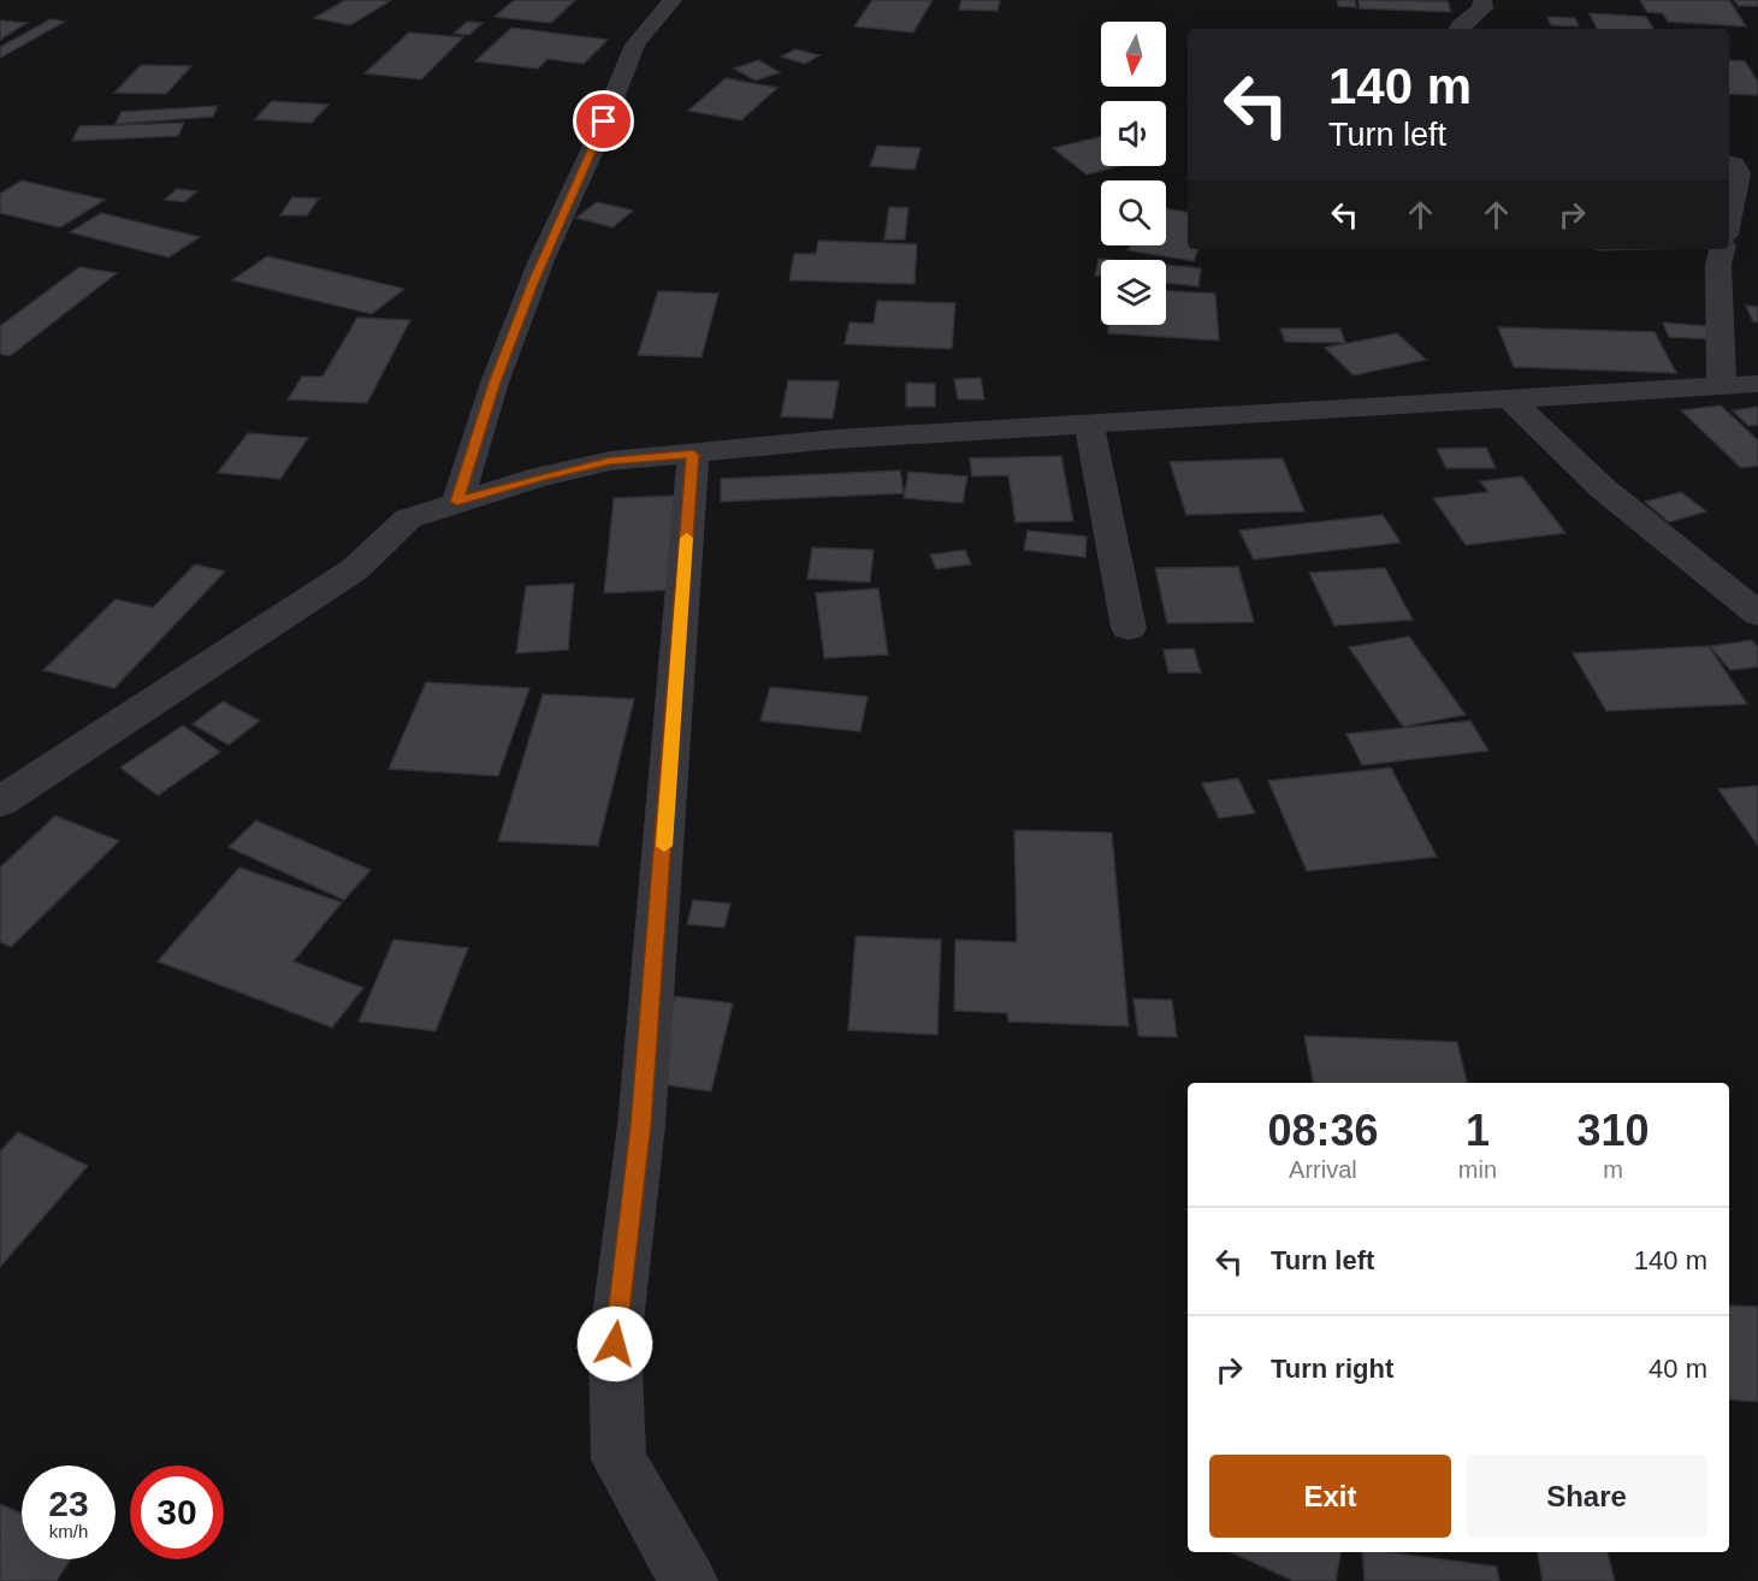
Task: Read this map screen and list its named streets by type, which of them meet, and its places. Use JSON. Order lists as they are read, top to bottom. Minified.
{"north":"bottom","page":{"turn":["140 m","Turn left"],"eta":["08:36","Arrival","1","min","310","m"],"list":[{"name":"Turn left","value":"140 m"},{"name":"Turn right","value":"40 m"}],"buttons":["Exit","Share"],"speed":"23 km/h","limit":"30"}}
